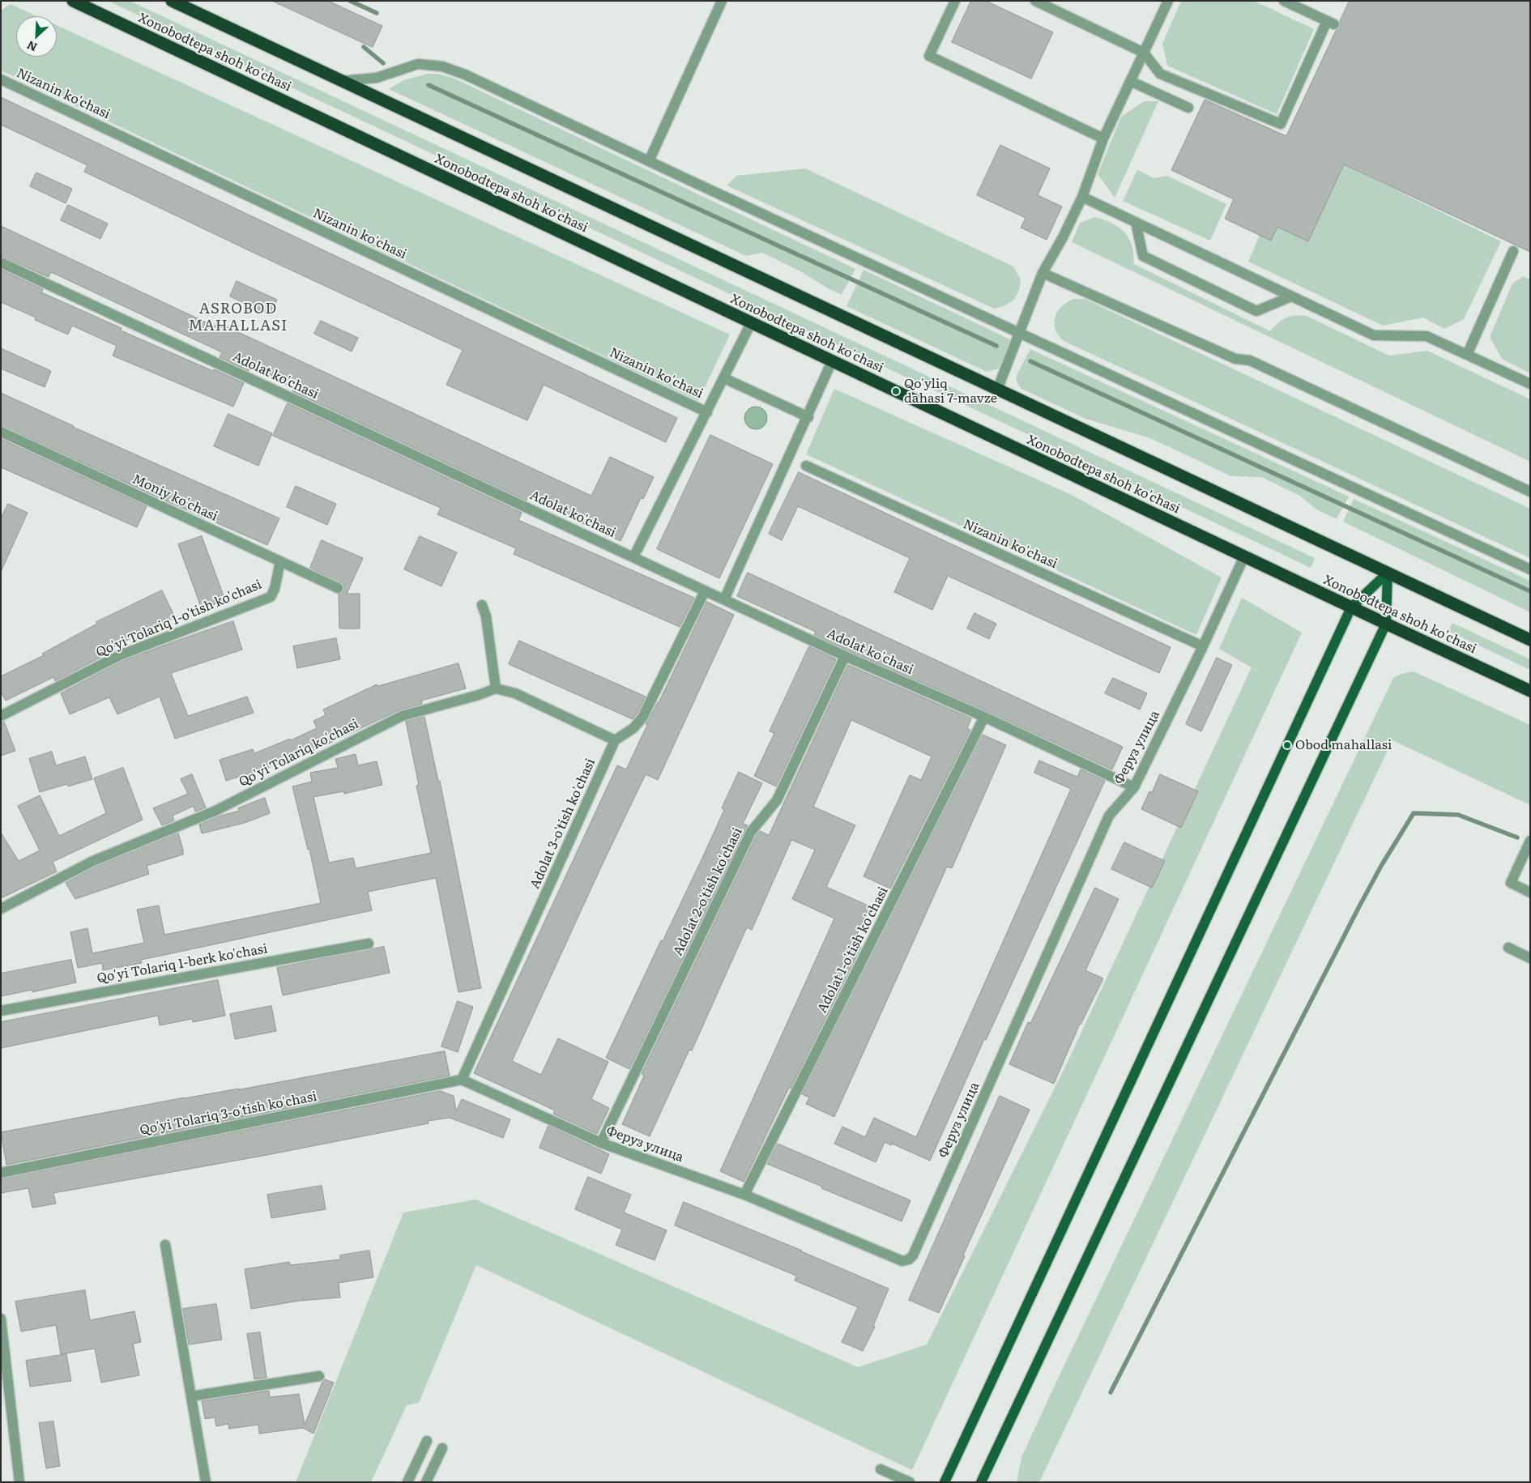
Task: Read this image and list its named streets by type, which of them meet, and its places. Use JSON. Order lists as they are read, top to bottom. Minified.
{"streets":{"highway":["Xonobodtepa shoh ko'chasi"],"street":["Nizanin ko'chasi","Adolat ko'chasi","Moniy ko'chasi","Qo'yi Tolariq 1-o'tish ko'chasi","Феруз улица","Qo'yi Tolariq ko'chasi","Adolat 3-o'tish ko'chasi","Adolat 2-o'tish ko'chasi","Adolat 1-o'tish ko'chasi","Qo'yi Tolariq 1-berk ko'chasi","Qo'yi Tolariq 3-o'tish ko'chasi"]},"crossings":[["Xonobodtepa shoh ko'chasi","Феруз улица"],["Nizanin ko'chasi","Феруз улица"],["Adolat ko'chasi","Феруз улица"],["Adolat ko'chasi","Adolat 2-o'tish ko'chasi"],["Adolat ko'chasi","Adolat 1-o'tish ko'chasi"],["Moniy ko'chasi","Qo'yi Tolariq 1-o'tish ko'chasi"],["Феруз улица","Adolat 3-o'tish ko'chasi"],["Феруз улица","Adolat 2-o'tish ko'chasi"],["Феруз улица","Adolat 1-o'tish ko'chasi"],["Феруз улица","Qo'yi Tolariq 3-o'tish ko'chasi"],["Adolat 3-o'tish ko'chasi","Qo'yi Tolariq 3-o'tish ko'chasi"]],"districts":["ASROBOD MAHALLASI"],"places":["Qo'yliq dahasi 7-mavze","Obod mahallasi"],"north":"bottom left"}
